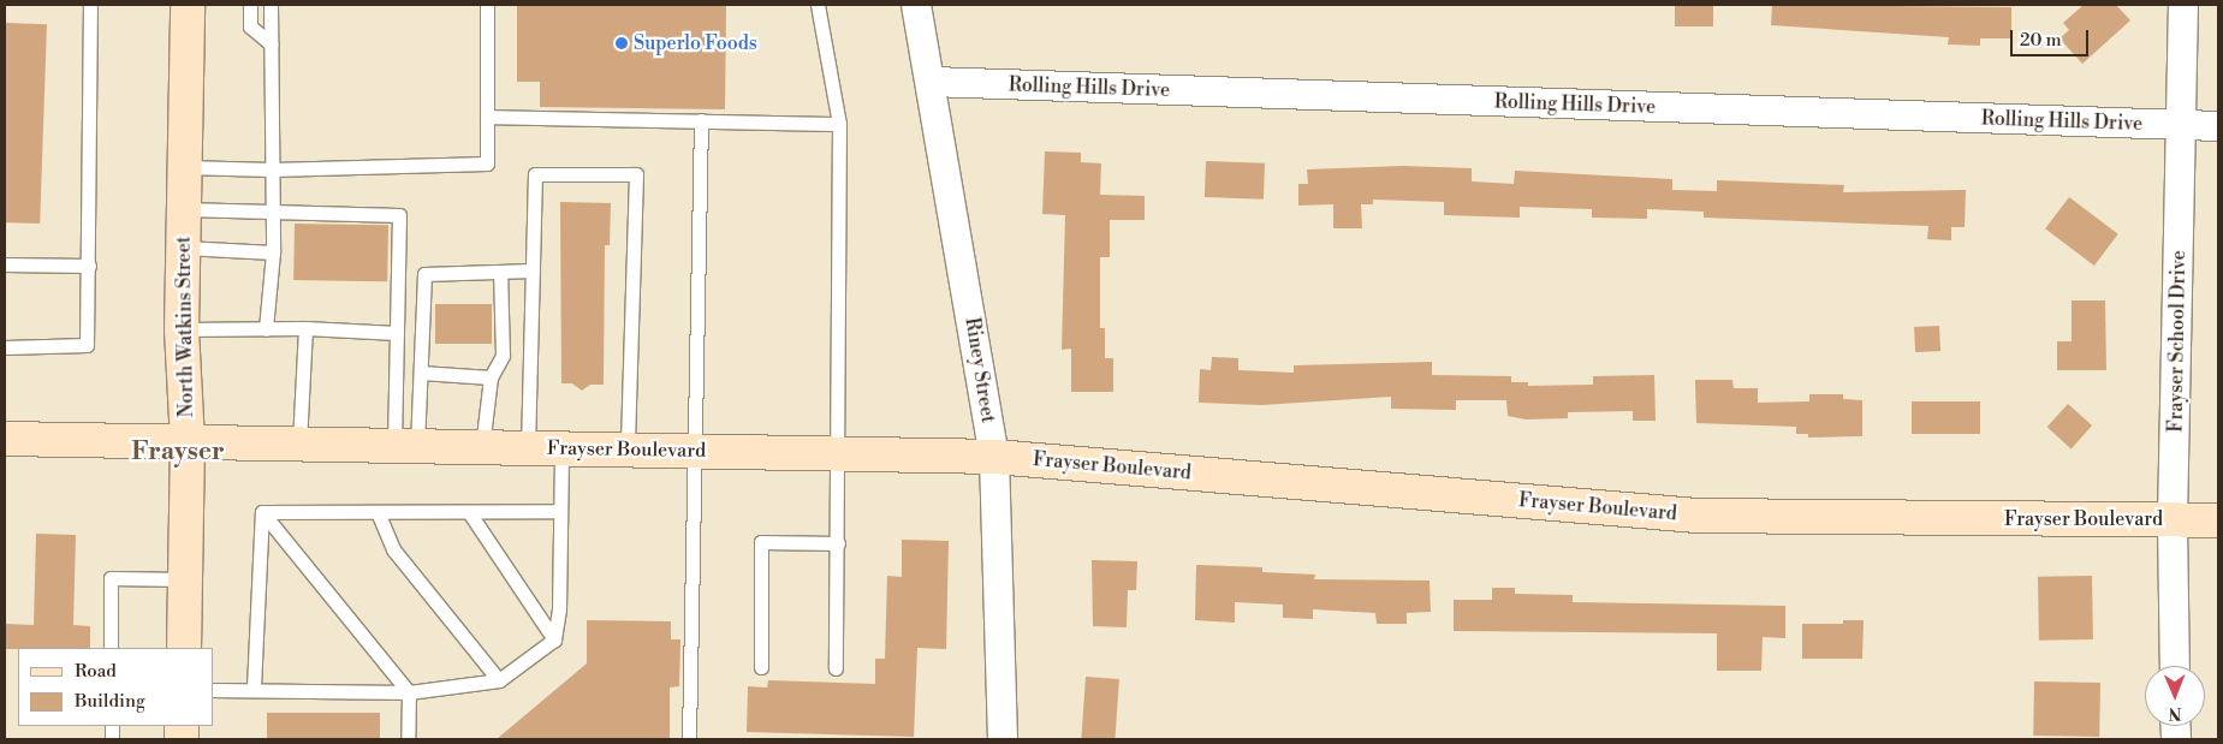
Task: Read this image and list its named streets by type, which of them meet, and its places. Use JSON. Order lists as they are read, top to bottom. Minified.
{"streets":{"main road":["North Watkins Street","Frayser Boulevard"],"street":["Rolling Hills Drive","Frayser School Drive","Riney Street"]},"crossings":[["Rolling Hills Drive","Frayser School Drive"],["Rolling Hills Drive","Riney Street"],["North Watkins Street","Frayser Boulevard"],["Frayser School Drive","Frayser Boulevard"],["Riney Street","Frayser Boulevard"]],"districts":["Frayser"],"places":["Superlo Foods"],"legend":["Road","Building"],"scale_bar":"20 m","north":"bottom"}
